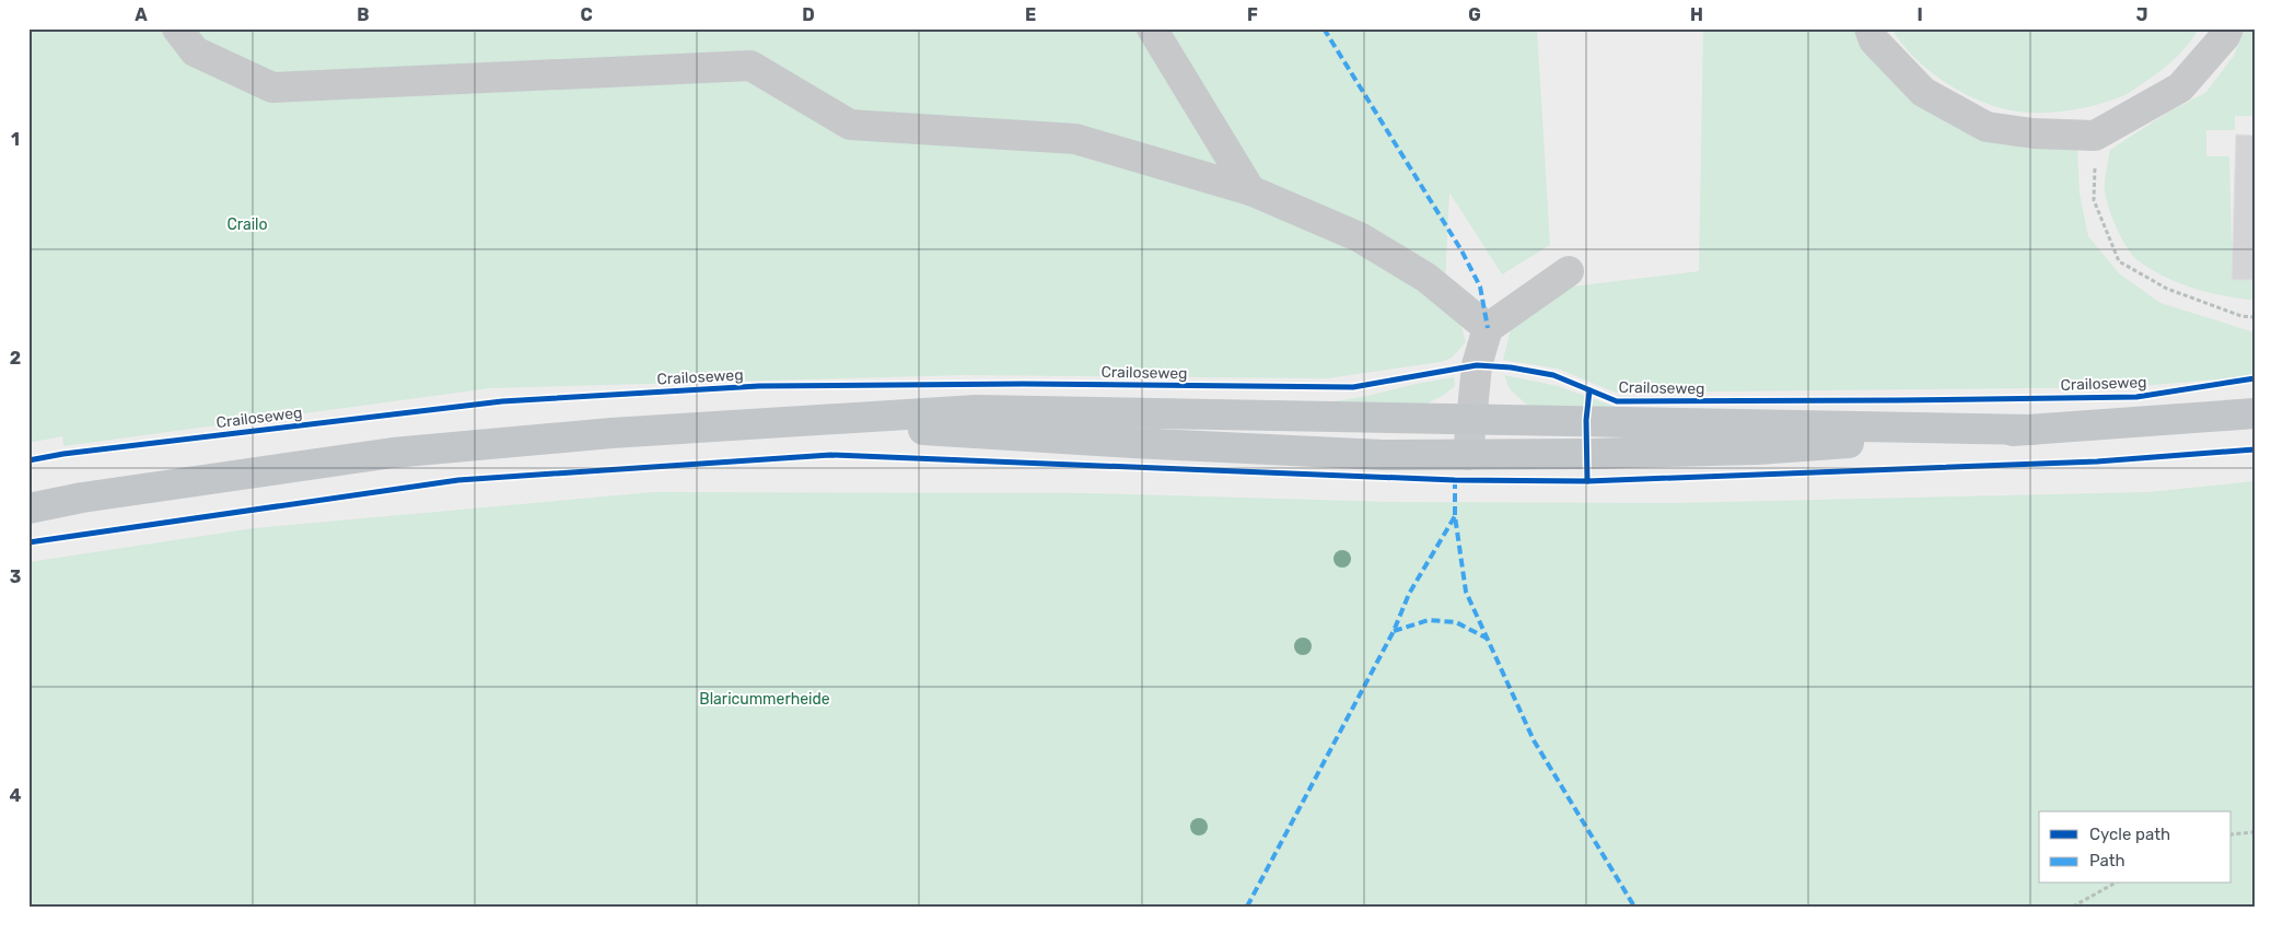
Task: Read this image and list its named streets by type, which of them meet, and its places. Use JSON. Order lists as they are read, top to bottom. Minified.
{"streets":{"cycle path":["Crailoseweg"]},"parks":["Crailo","Blaricummerheide"],"legend":["Cycle path","Path"],"grid":{"columns":["A","B","C","D","E","F","G","H","I","J"],"rows":["1","2","3","4"]}}
